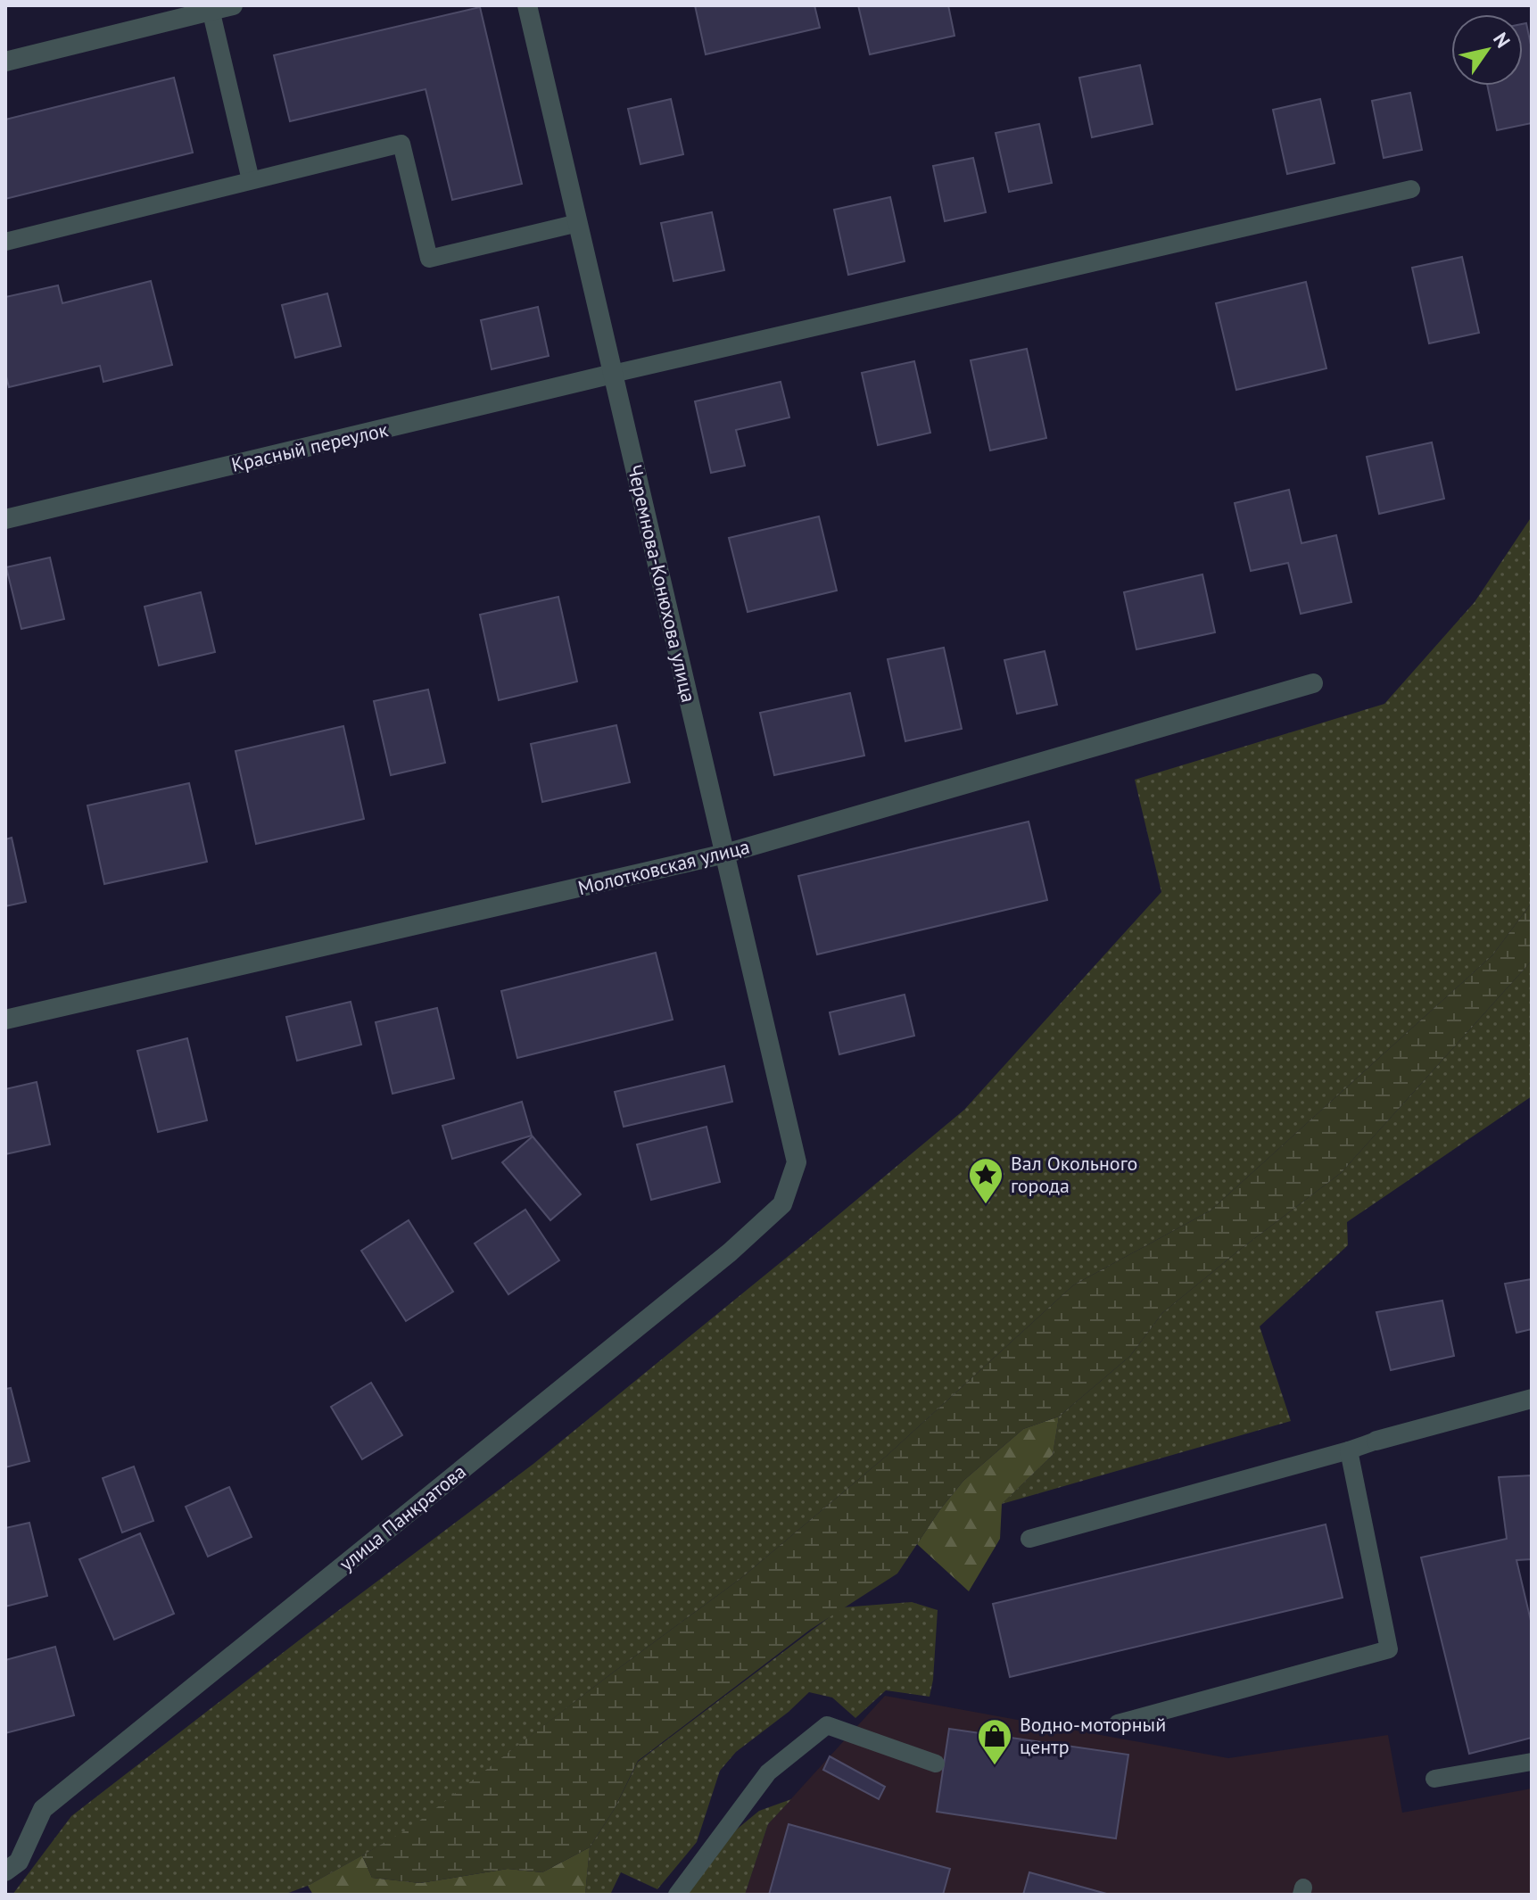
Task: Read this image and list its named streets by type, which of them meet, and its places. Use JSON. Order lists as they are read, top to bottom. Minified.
{"streets":{"street":["Красный переулок","Черемнова-Конюхова улица","Молотковская улица","улица Панкратова"]},"crossings":[["Красный переулок","Черемнова-Конюхова улица"],["Черемнова-Конюхова улица","Молотковская улица"],["Черемнова-Конюхова улица","улица Панкратова"]],"places":{"place":["Вал Окольного города"],"shop":["Водно-моторный центр"]},"north":"top right"}
